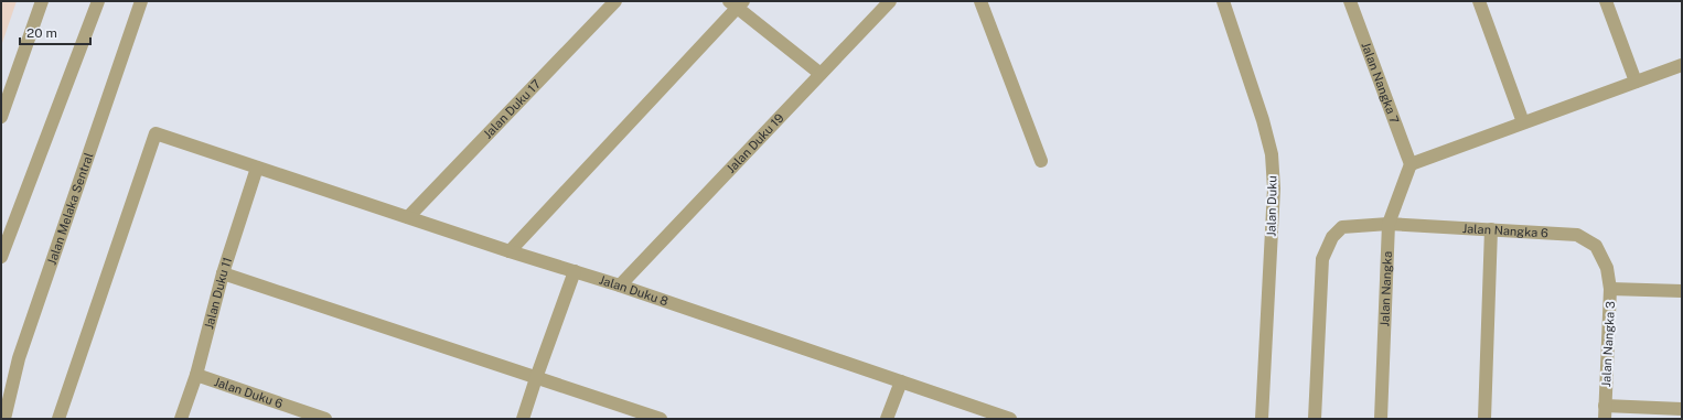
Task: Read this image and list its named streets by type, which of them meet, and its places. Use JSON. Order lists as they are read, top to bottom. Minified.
{"streets":{"street":["Jalan Nangka 7","Jalan Duku 17","Jalan Duku 19","Jalan Duku","Jalan Melaka Sentral","Jalan Nangka 6","Jalan Duku 8","Jalan Nangka","Jalan Duku 11","Jalan Nangka 3","Jalan Duku 6"]},"crossings":[["Jalan Nangka 7","Jalan Nangka"],["Jalan Duku 17","Jalan Duku 8"],["Jalan Duku 19","Jalan Duku 8"],["Jalan Nangka 6","Jalan Nangka"],["Jalan Nangka 6","Jalan Nangka 3"],["Jalan Duku 8","Jalan Duku 11"],["Jalan Duku 11","Jalan Duku 6"]],"scale_bar":"20 m"}
